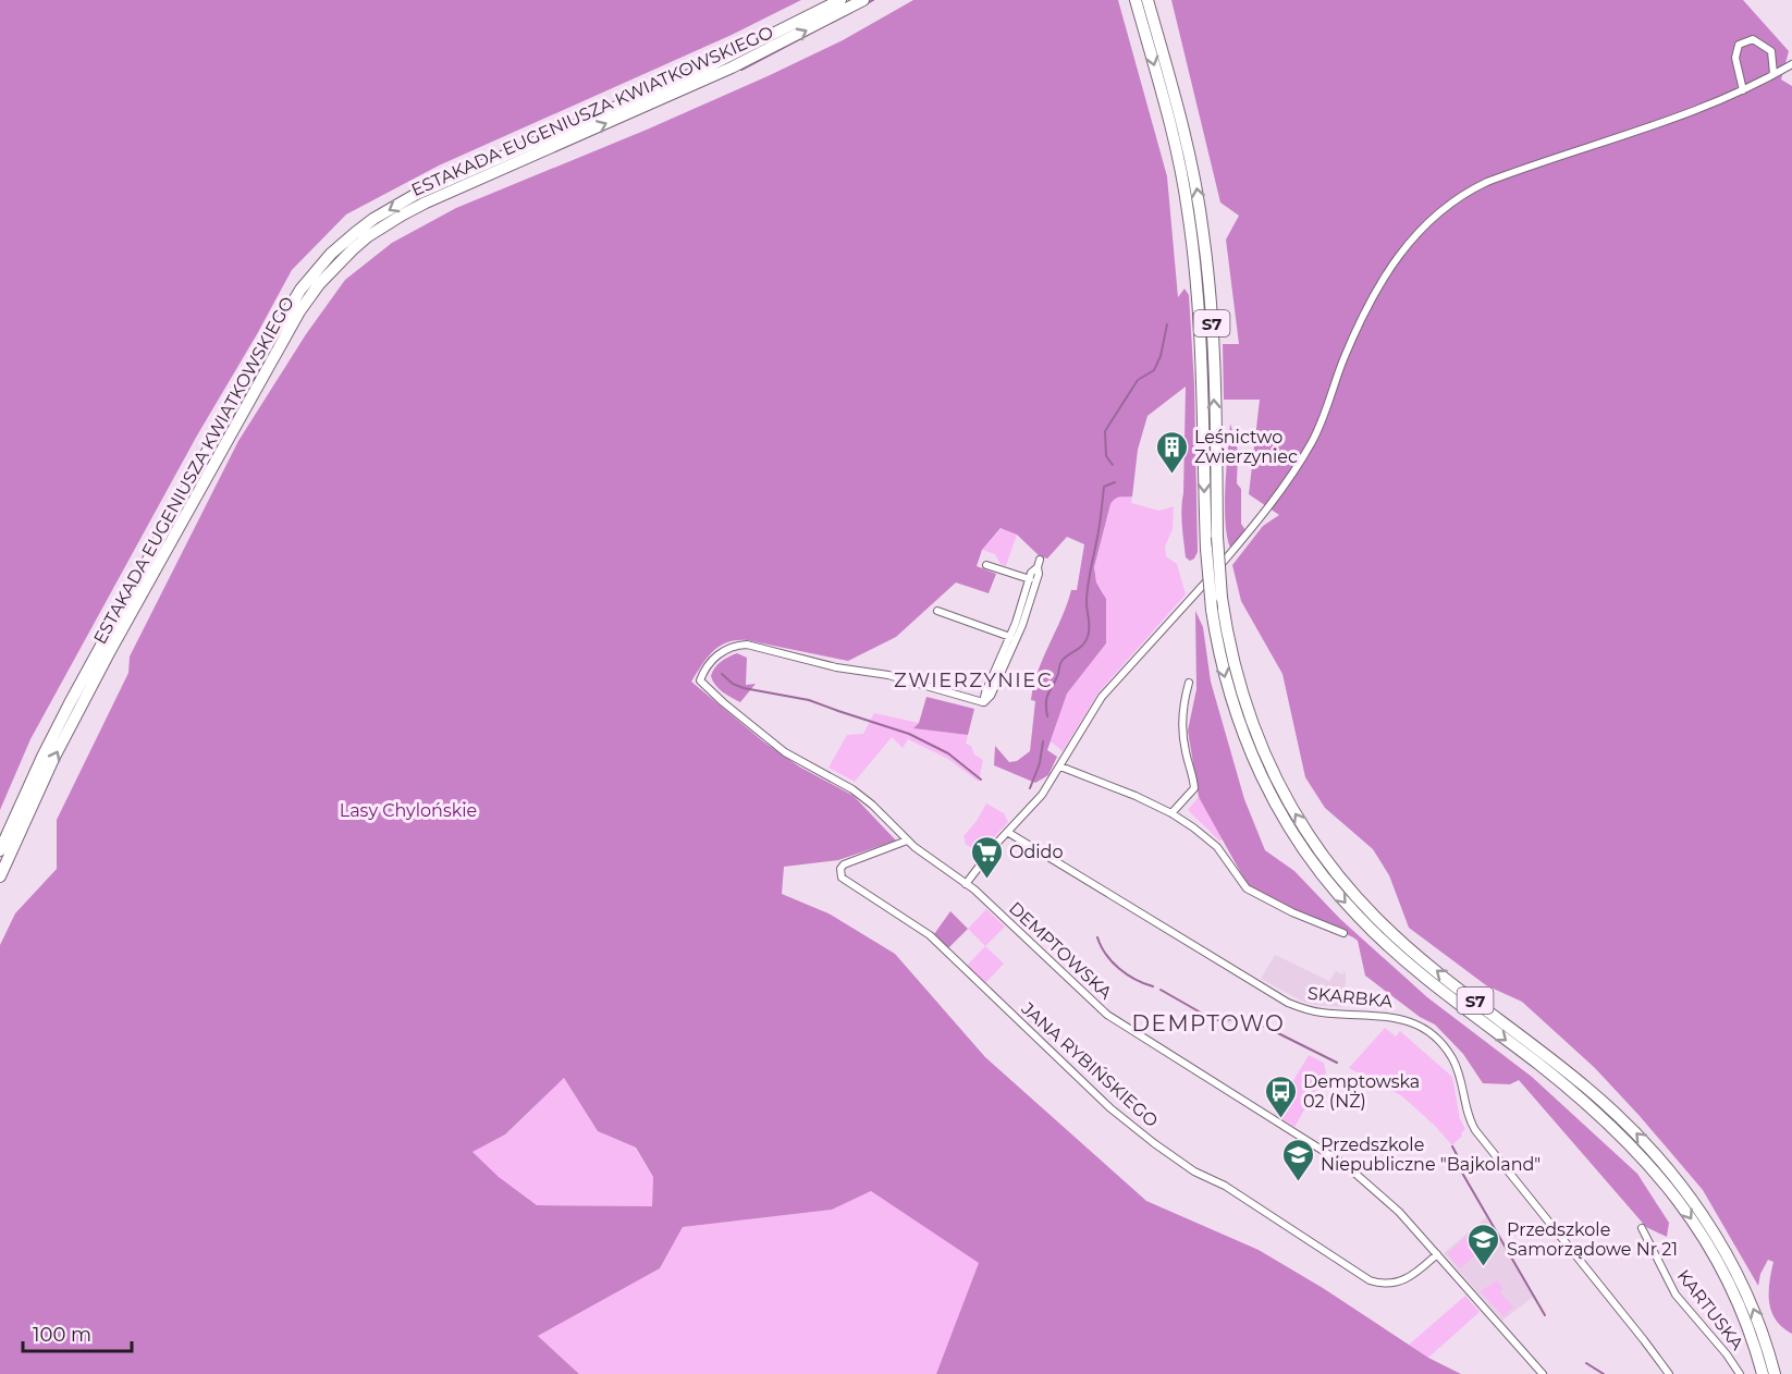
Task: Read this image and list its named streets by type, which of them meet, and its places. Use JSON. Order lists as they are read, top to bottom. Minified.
{"streets":{"highway":["ESTAKADA EUGENIUSZA KWIATKOWSKIEGO","S7"],"street":["DEMPTOWSKA","SKARBKA","JANA RYBIŃSKIEGO","KARTUSKA"]},"crossings":[["DEMPTOWSKA","JANA RYBIŃSKIEGO"]],"districts":["ZWIERZYNIEC","DEMPTOWO"],"parks":["Lasy Chylońskie"],"places":{"building":["Leśnictwo Zwierzyniec"],"supermarket":["Odido"],"bus stop":["Demptowska 02 (NŻ)"],"school or university":["Przedszkole Niepubliczne \"Bajkoland\"","Przedszkole Samorządowe Nr 21"]},"scale_bar":"100 m"}
